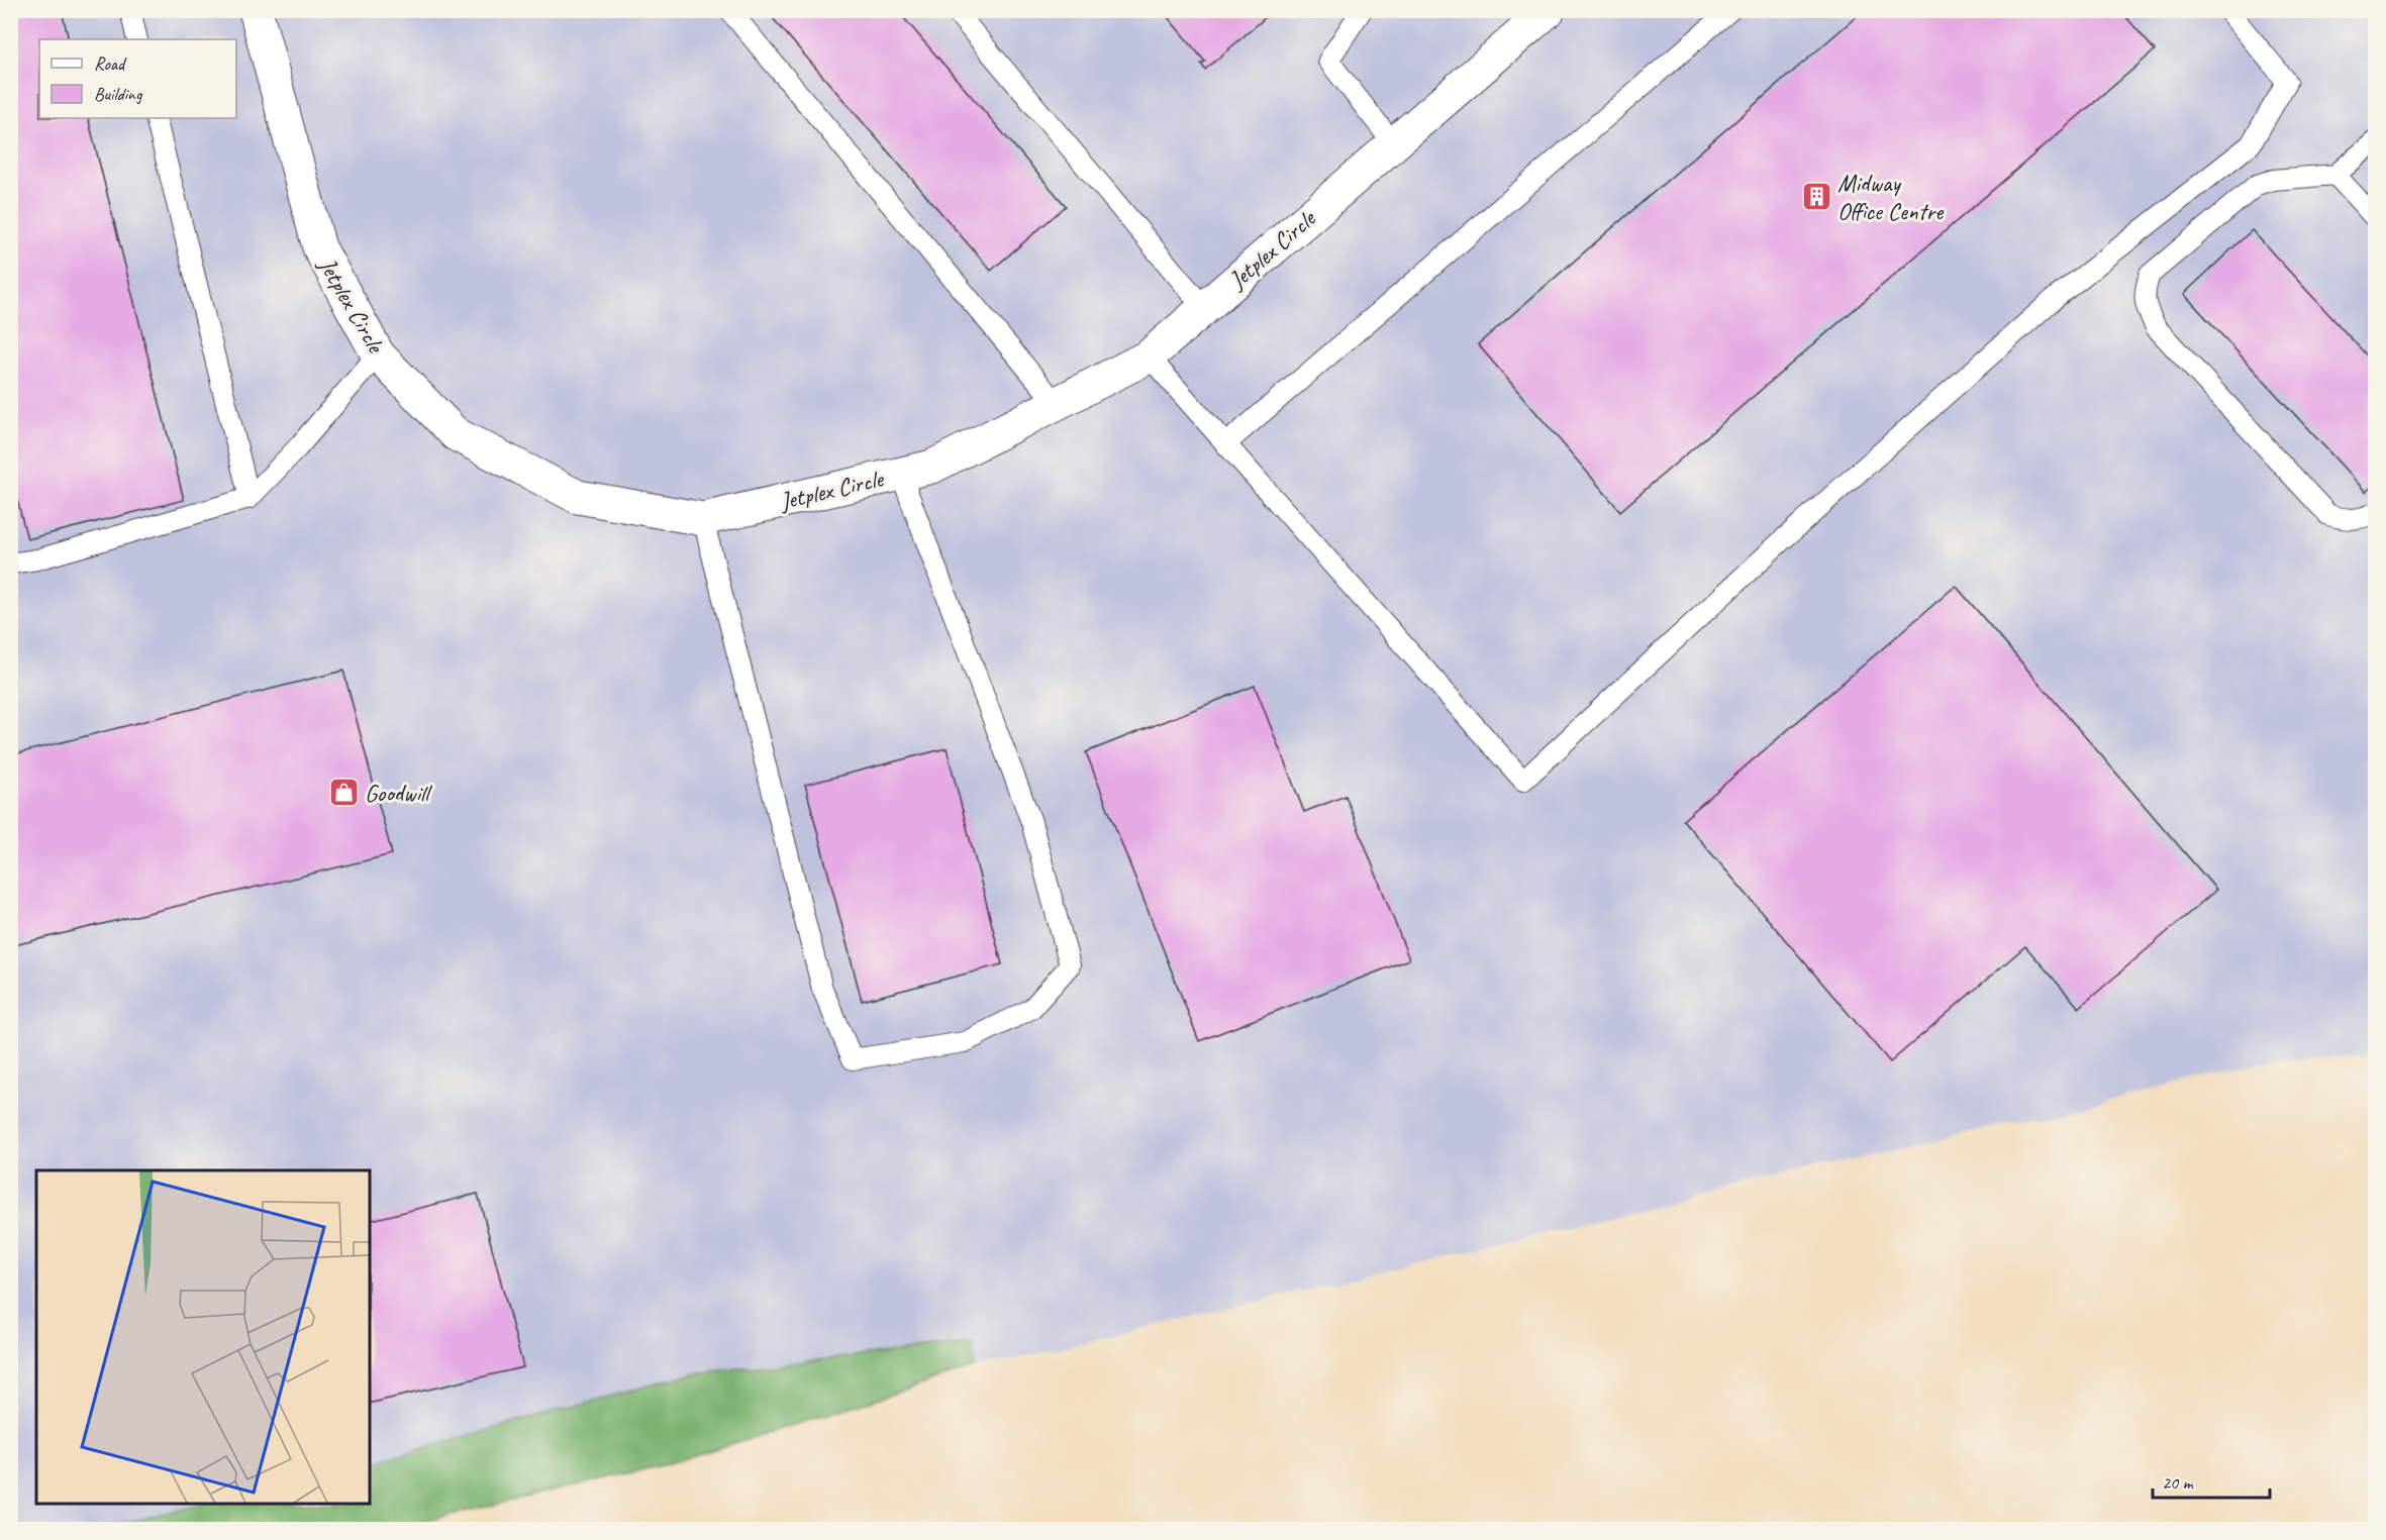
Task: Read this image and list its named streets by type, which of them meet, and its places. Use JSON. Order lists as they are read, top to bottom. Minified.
{"streets":{"street":["Jetplex Circle"]},"places":{"building":["Midway Office Centre"],"shop":["Goodwill"]},"legend":["Road","Building"],"scale_bar":"20 m"}
